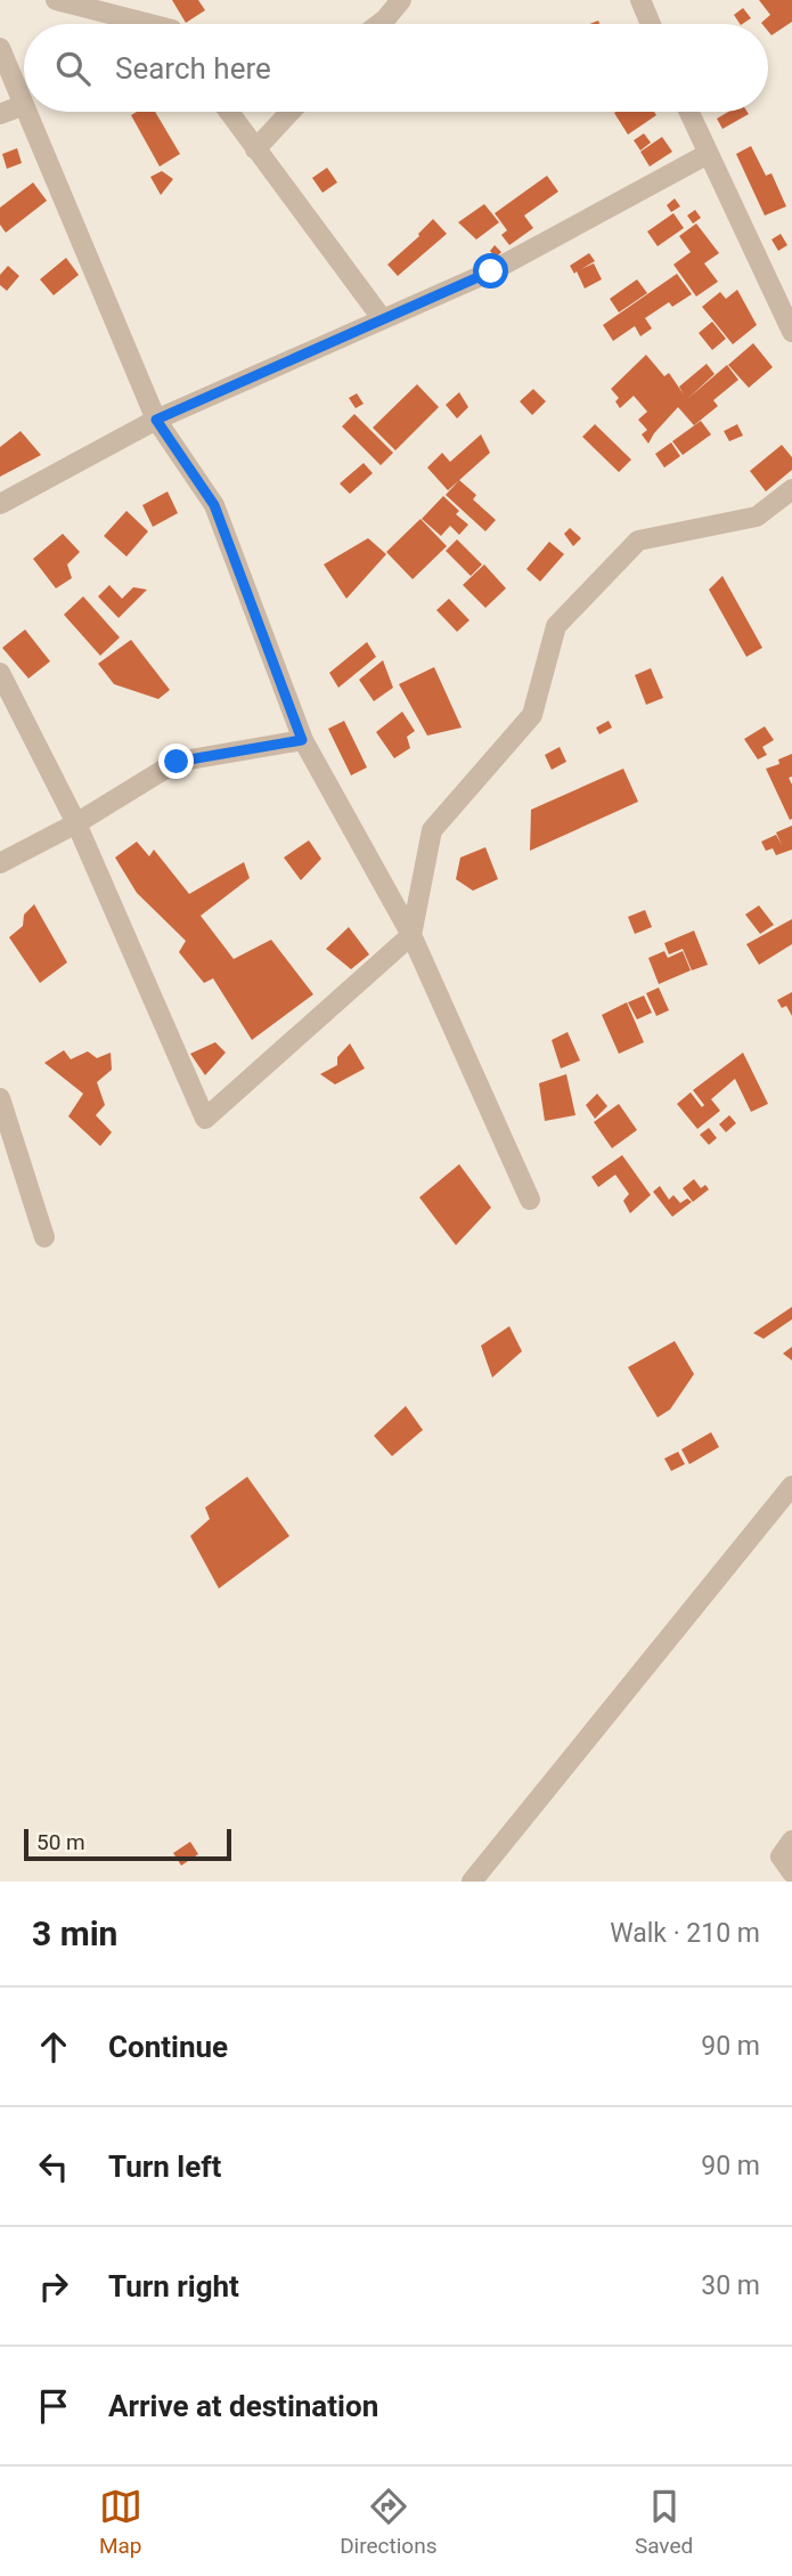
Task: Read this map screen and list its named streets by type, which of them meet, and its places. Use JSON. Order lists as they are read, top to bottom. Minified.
{"scale_bar":"50 m","page":{"search":"Search here","scale":"50 m","heading":["3 min","Walk · 210 m"],"list":[["Continue","90 m"],["Turn left","90 m"],["Turn right","30 m"],"Arrive at destination"],"nav":["Map","Directions","Saved"]}}
